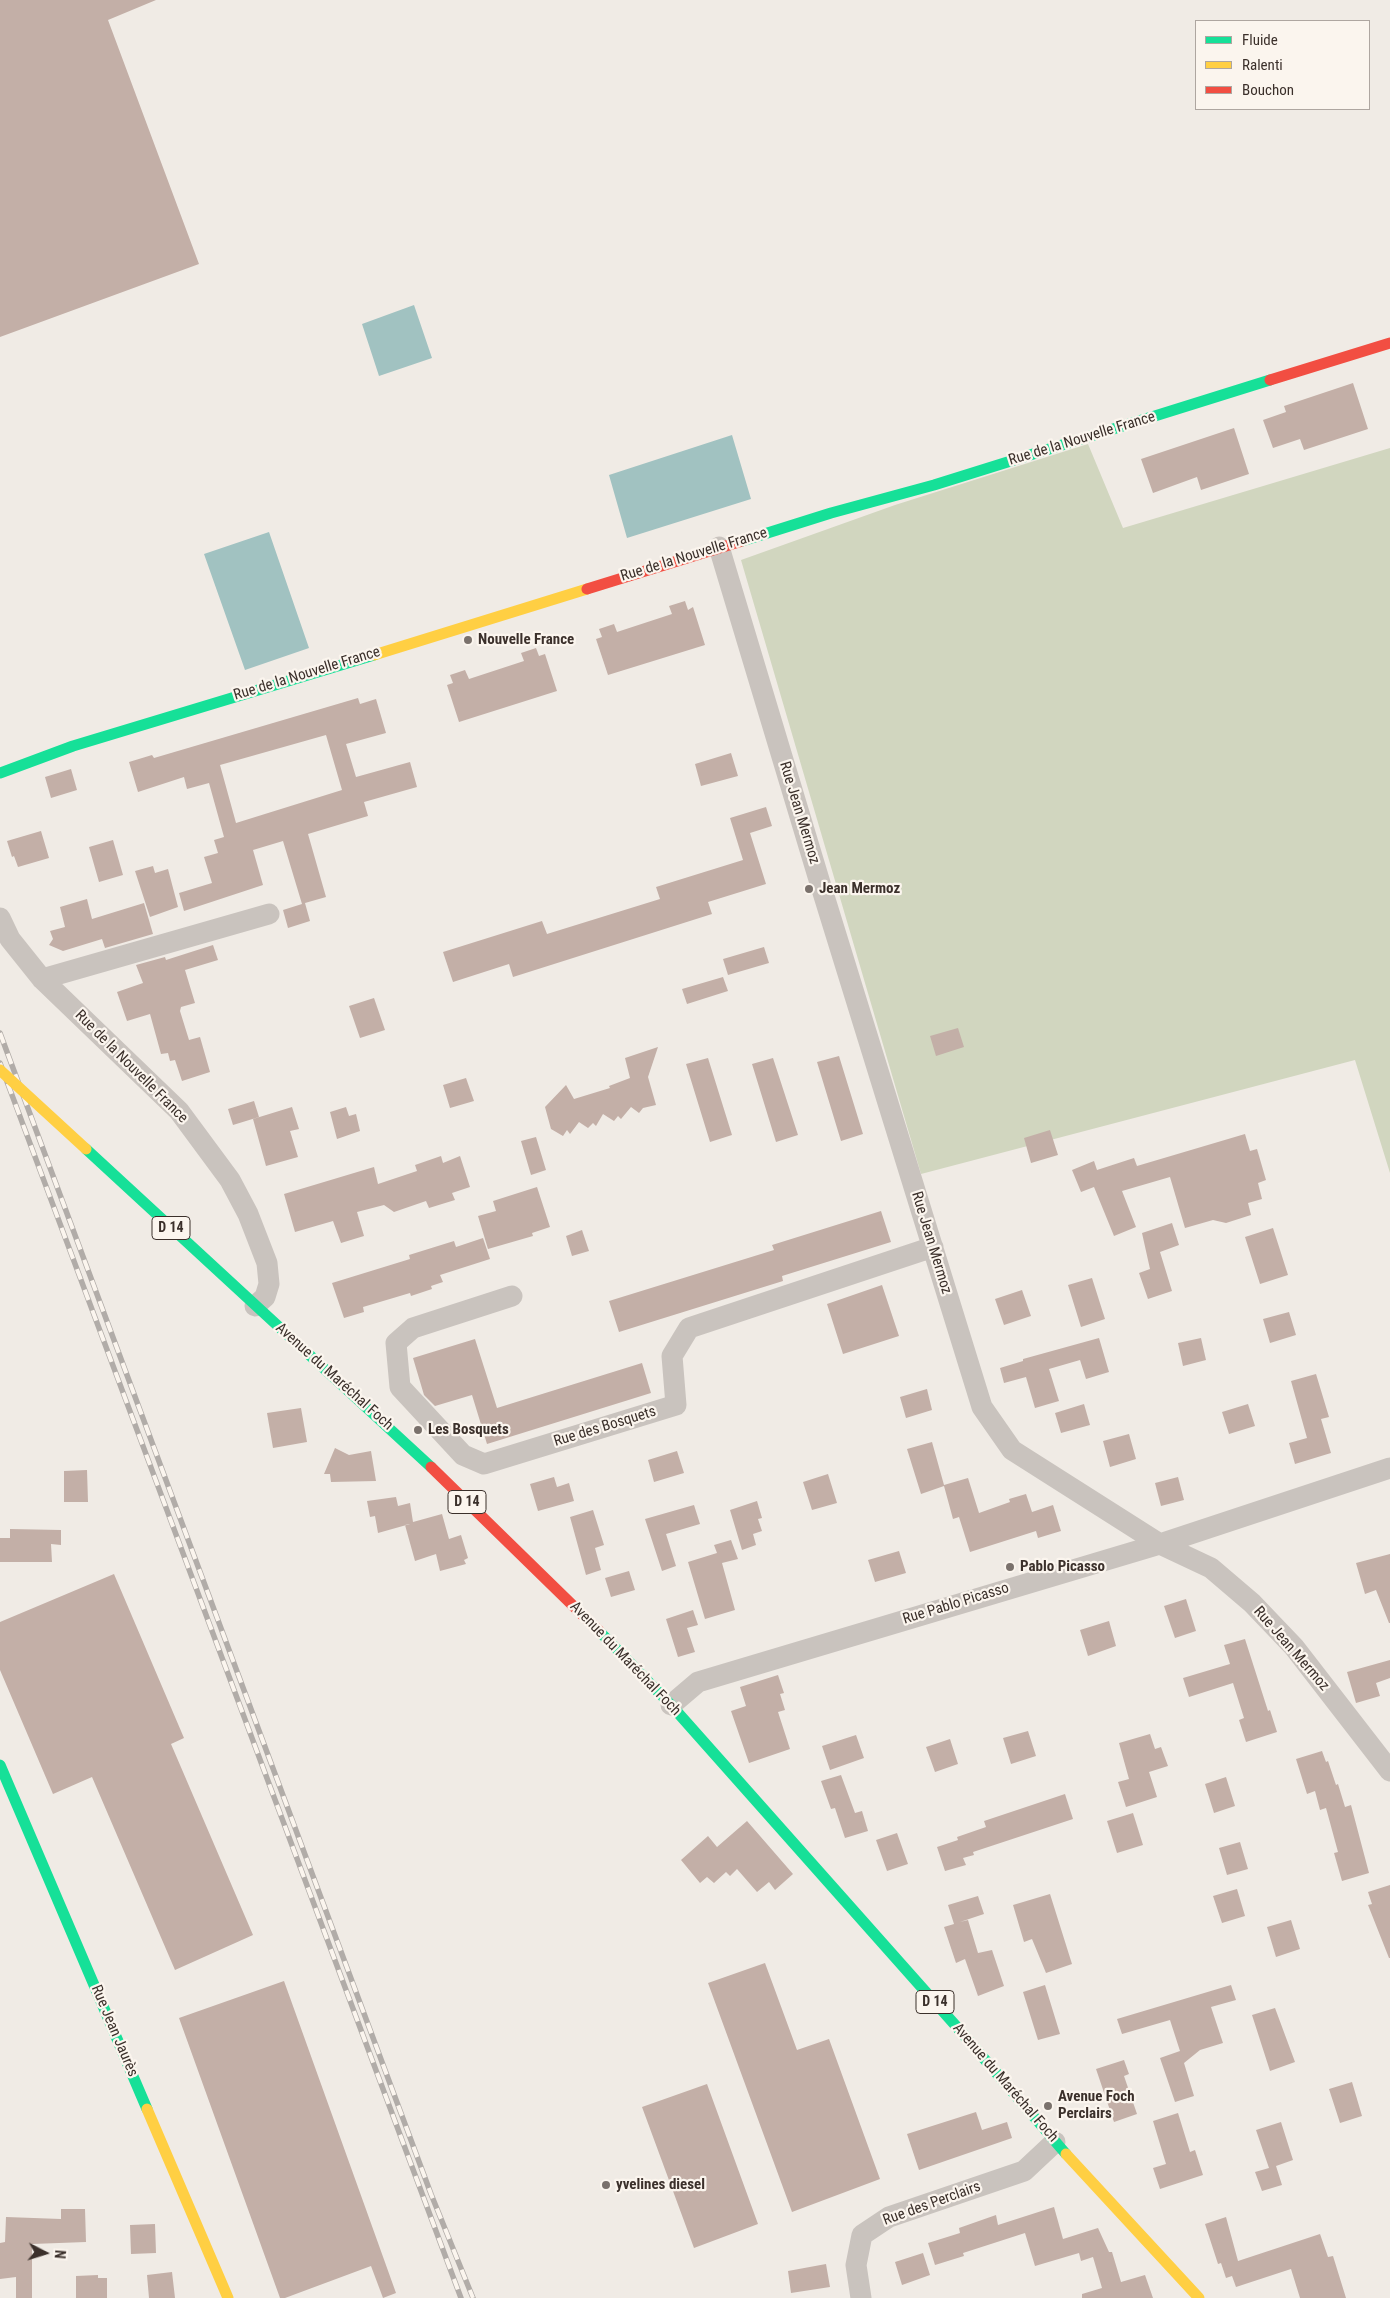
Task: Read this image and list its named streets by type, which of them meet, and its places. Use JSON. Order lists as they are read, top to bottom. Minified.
{"streets":{"main road":["Rue de la Nouvelle France","D 14","Avenue du Maréchal Foch","Rue Jean Jaurès"],"street":["Rue Jean Mermoz","Rue des Bosquets","Rue Pablo Picasso","Rue des Perclairs"]},"crossings":[["Rue de la Nouvelle France","Rue Jean Mermoz"],["Rue de la Nouvelle France","Avenue du Maréchal Foch"],["Rue Jean Mermoz","Rue des Bosquets"],["Rue Jean Mermoz","Rue Pablo Picasso"],["Avenue du Maréchal Foch","Rue Pablo Picasso"],["Avenue du Maréchal Foch","Rue des Perclairs"]],"places":["Nouvelle France","Jean Mermoz","Les Bosquets","Pablo Picasso","Avenue Foch Perclairs","yvelines diesel"],"legend":["Fluide","Ralenti","Bouchon"],"north":"right"}
